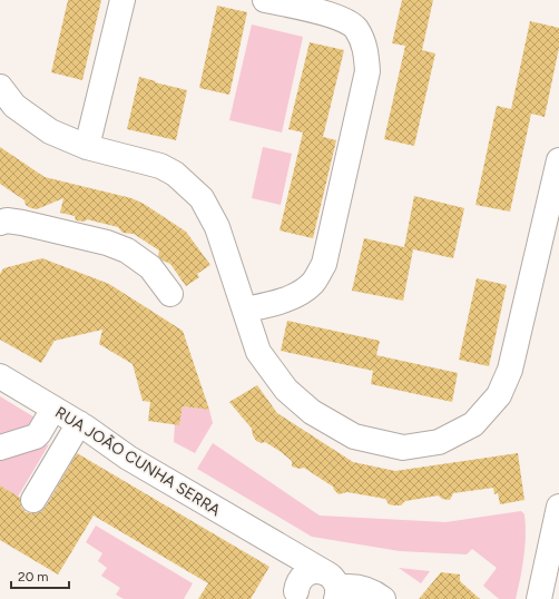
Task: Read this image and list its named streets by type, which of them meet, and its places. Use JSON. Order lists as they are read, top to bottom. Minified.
{"streets":{"street":["RUA JOÃO CUNHA SERRA"]},"scale_bar":"20 m"}
